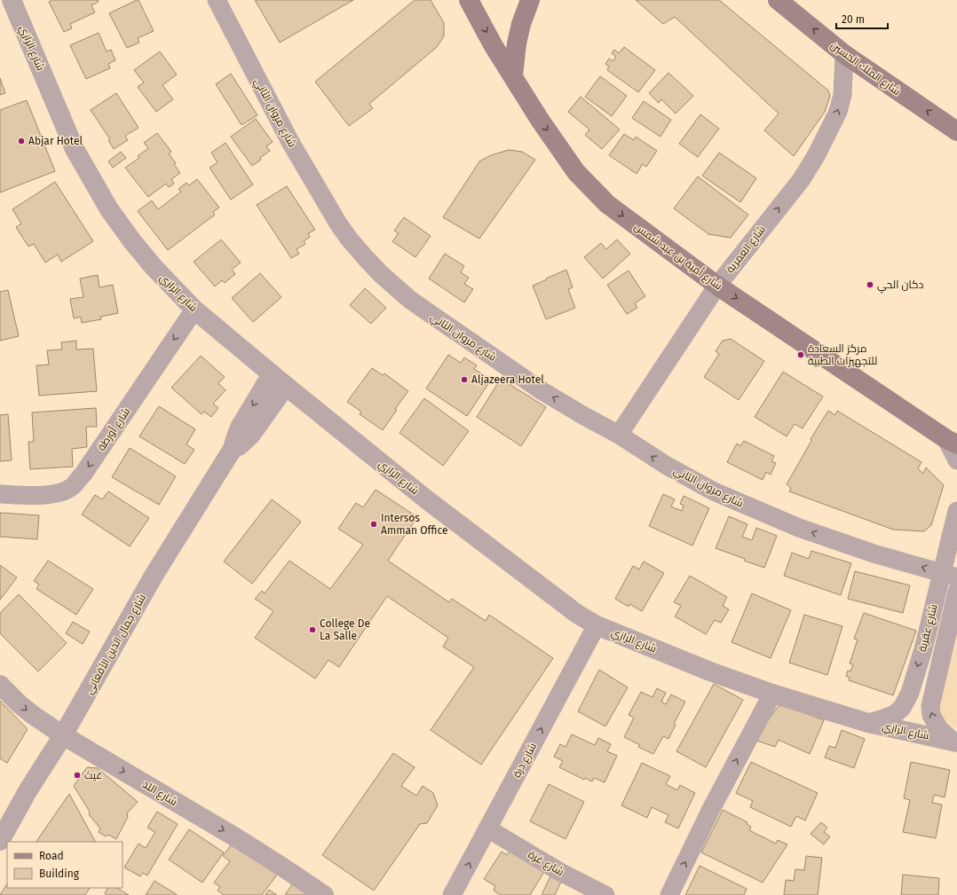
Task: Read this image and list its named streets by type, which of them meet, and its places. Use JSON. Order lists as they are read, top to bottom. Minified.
{"streets":{"main road":["شارع الملك الحسين","شارع أمية بن عبد شمس"],"street":["شارع الرازي","شارع مروان الثاني","شارع العمرية","شارع أورطة","شارع عقربة","شارع جمال الدين الأفغاني","شارع درة","شارع اللد","شارع غزة"]},"crossings":[["شارع الرازي","شارع أورطة"],["شارع الرازي","شارع عقربة"],["شارع الرازي","شارع جمال الدين الأفغاني"],["شارع الرازي","شارع درة"],["شارع الملك الحسين","شارع العمرية"],["شارع مروان الثاني","شارع العمرية"],["شارع مروان الثاني","شارع عقربة"],["شارع العمرية","شارع أمية بن عبد شمس"],["شارع جمال الدين الأفغاني","شارع اللد"],["شارع درة","شارع غزة"]],"one_way":["شارع الملك الحسين","شارع مروان الثاني","شارع العمرية","شارع أمية بن عبد شمس","شارع أورطة","شارع درة","شارع اللد"],"places":["Abjar Hotel","دكان الحي","مركز السعادة للتجهيزات الطبية","Aljazeera Hotel","Intersos Amman Office","College De La Salle","غيث"],"legend":["Road","Building"],"scale_bar":"20 m"}
